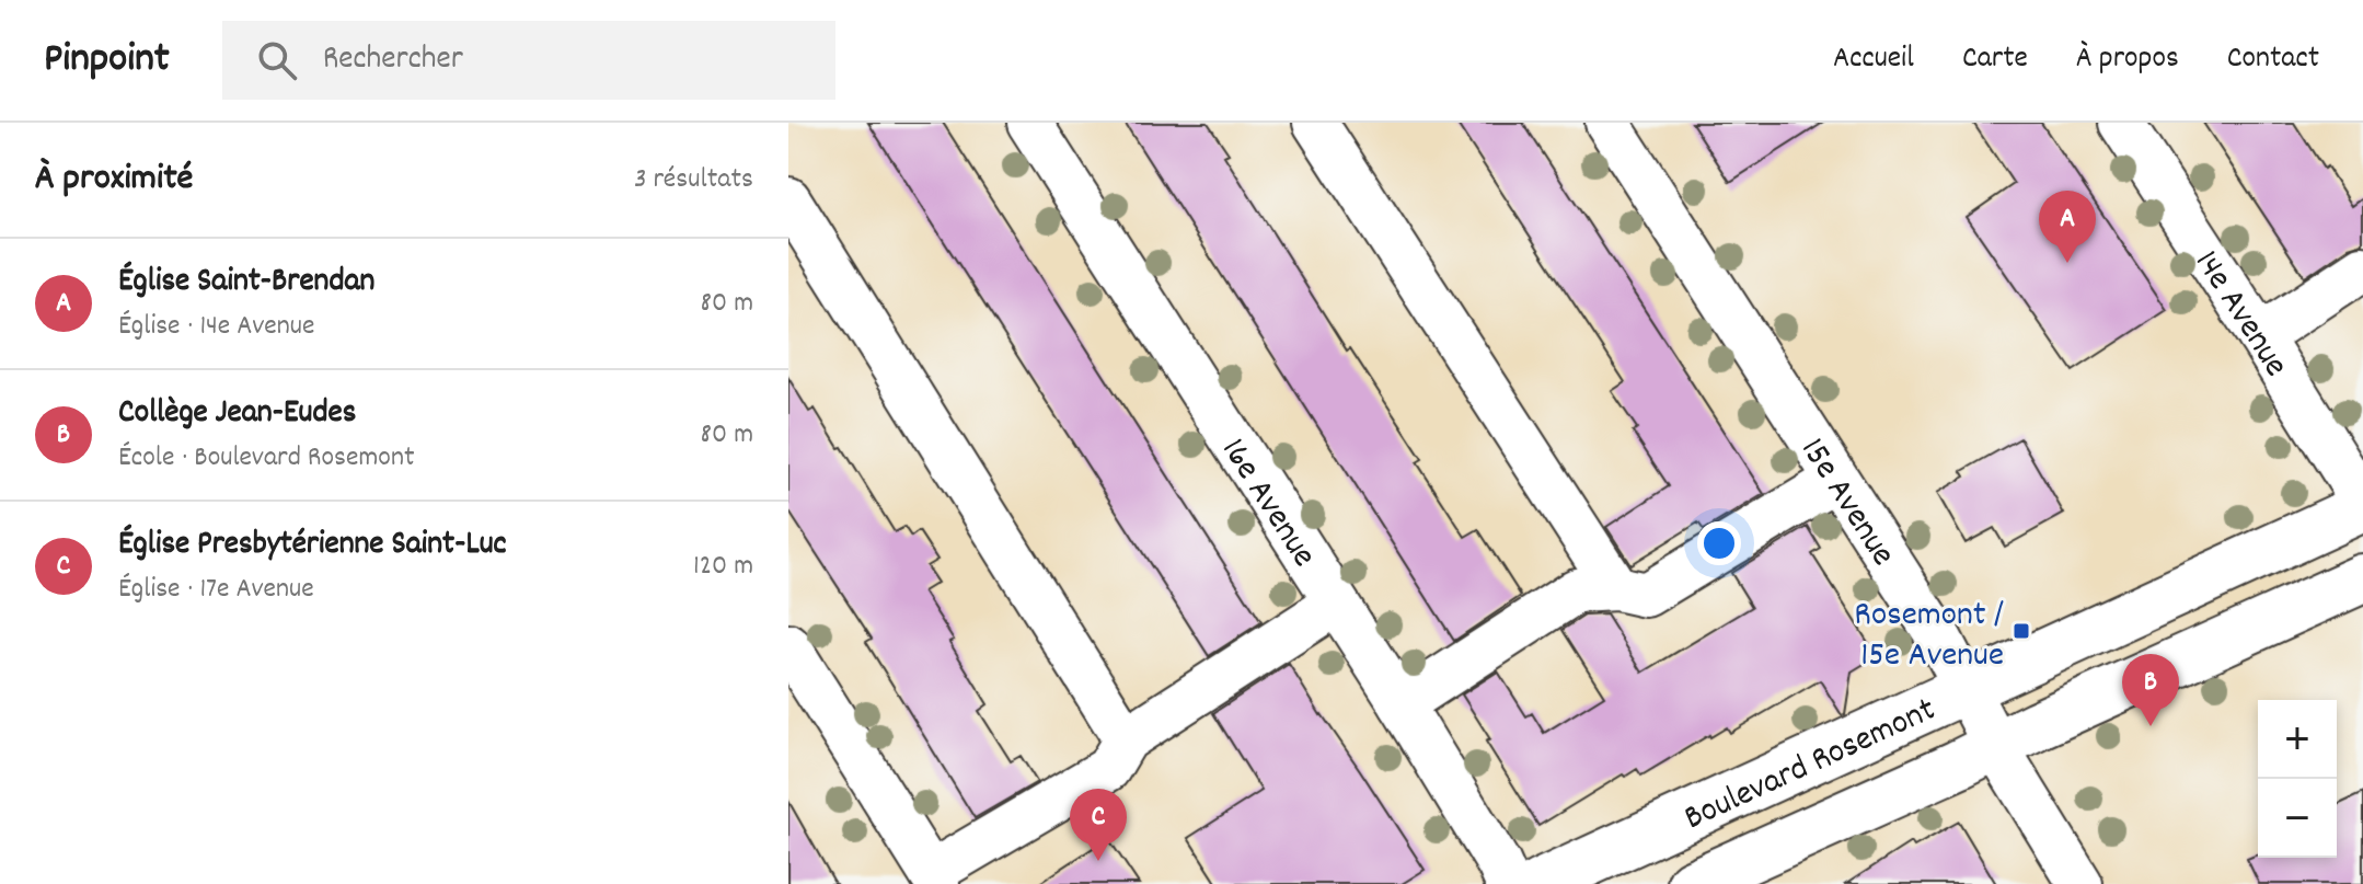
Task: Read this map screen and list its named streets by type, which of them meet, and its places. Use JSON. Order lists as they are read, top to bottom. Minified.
{"streets":{"main road":["Boulevard Rosemont"],"street":["14e Avenue","15e Avenue","16e Avenue"]},"crossings":[["14e Avenue","Boulevard Rosemont"],["15e Avenue","Boulevard Rosemont"]],"places":{"transit":["Rosemont / 15e Avenue"]},"page":{"header":"Pinpoint","search":"Rechercher","nav":["Accueil","Carte","À propos","Contact"],"heading":["À proximité","3 résultats"],"pins":["A","B","C"],"list":[{"mark":"A","name":"Église Saint-Brendan","note":"Église · 14e Avenue","value":"80 m"},{"mark":"B","name":"Collège Jean-Eudes","note":"École · Boulevard Rosemont","value":"80 m"},{"mark":"C","name":"Église Presbytérienne Saint-Luc","note":"Église · 17e Avenue","value":"120 m"}],"map_buttons":["+","−"]}}
